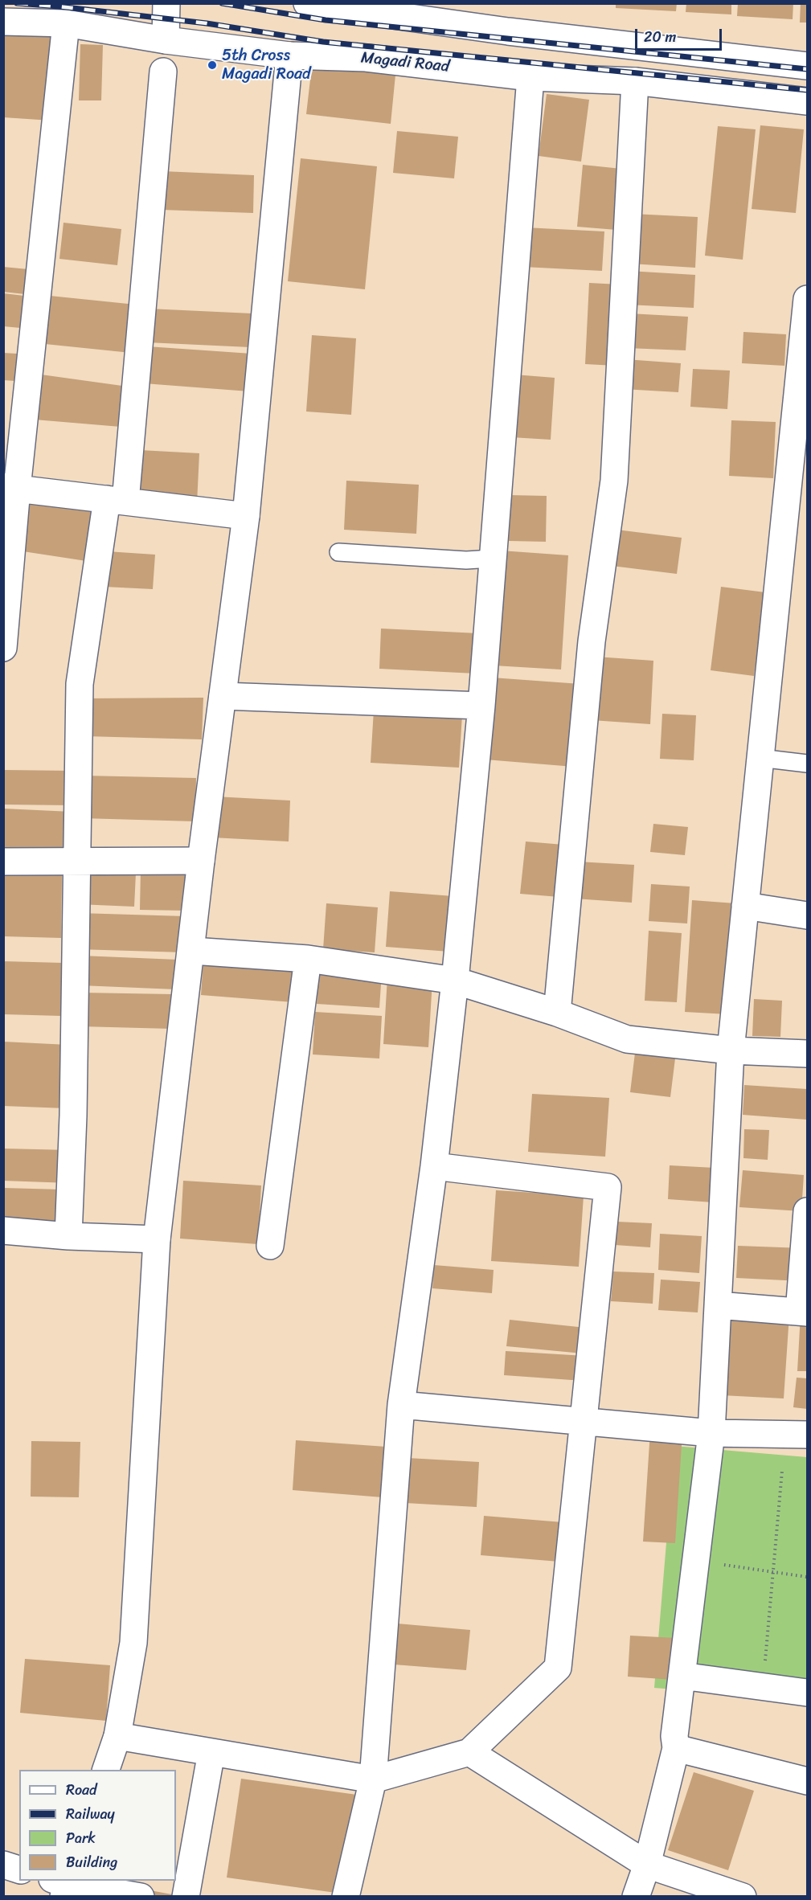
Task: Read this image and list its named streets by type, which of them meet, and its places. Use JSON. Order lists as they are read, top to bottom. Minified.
{"streets":{"street":["Magadi Road"]},"places":["5th Cross Magadi Road"],"legend":["Road","Railway","Park","Building"],"scale_bar":"20 m"}
